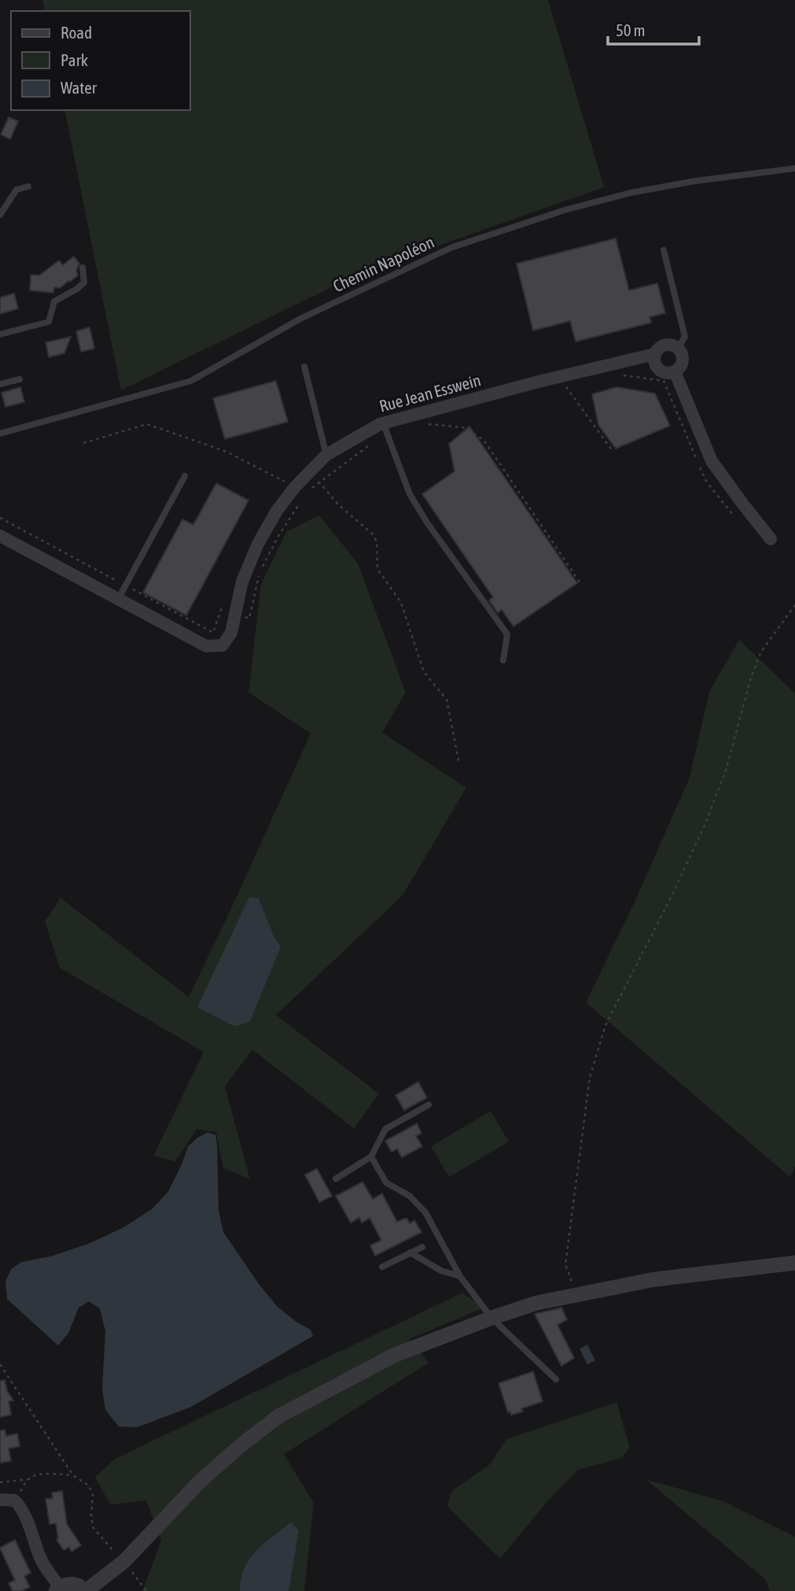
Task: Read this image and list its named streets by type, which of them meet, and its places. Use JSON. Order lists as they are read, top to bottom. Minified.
{"streets":{"street":["Rue Jean Esswein"],"lane":["Chemin Napoléon"]},"legend":["Road","Park","Water"],"scale_bar":"50 m"}
